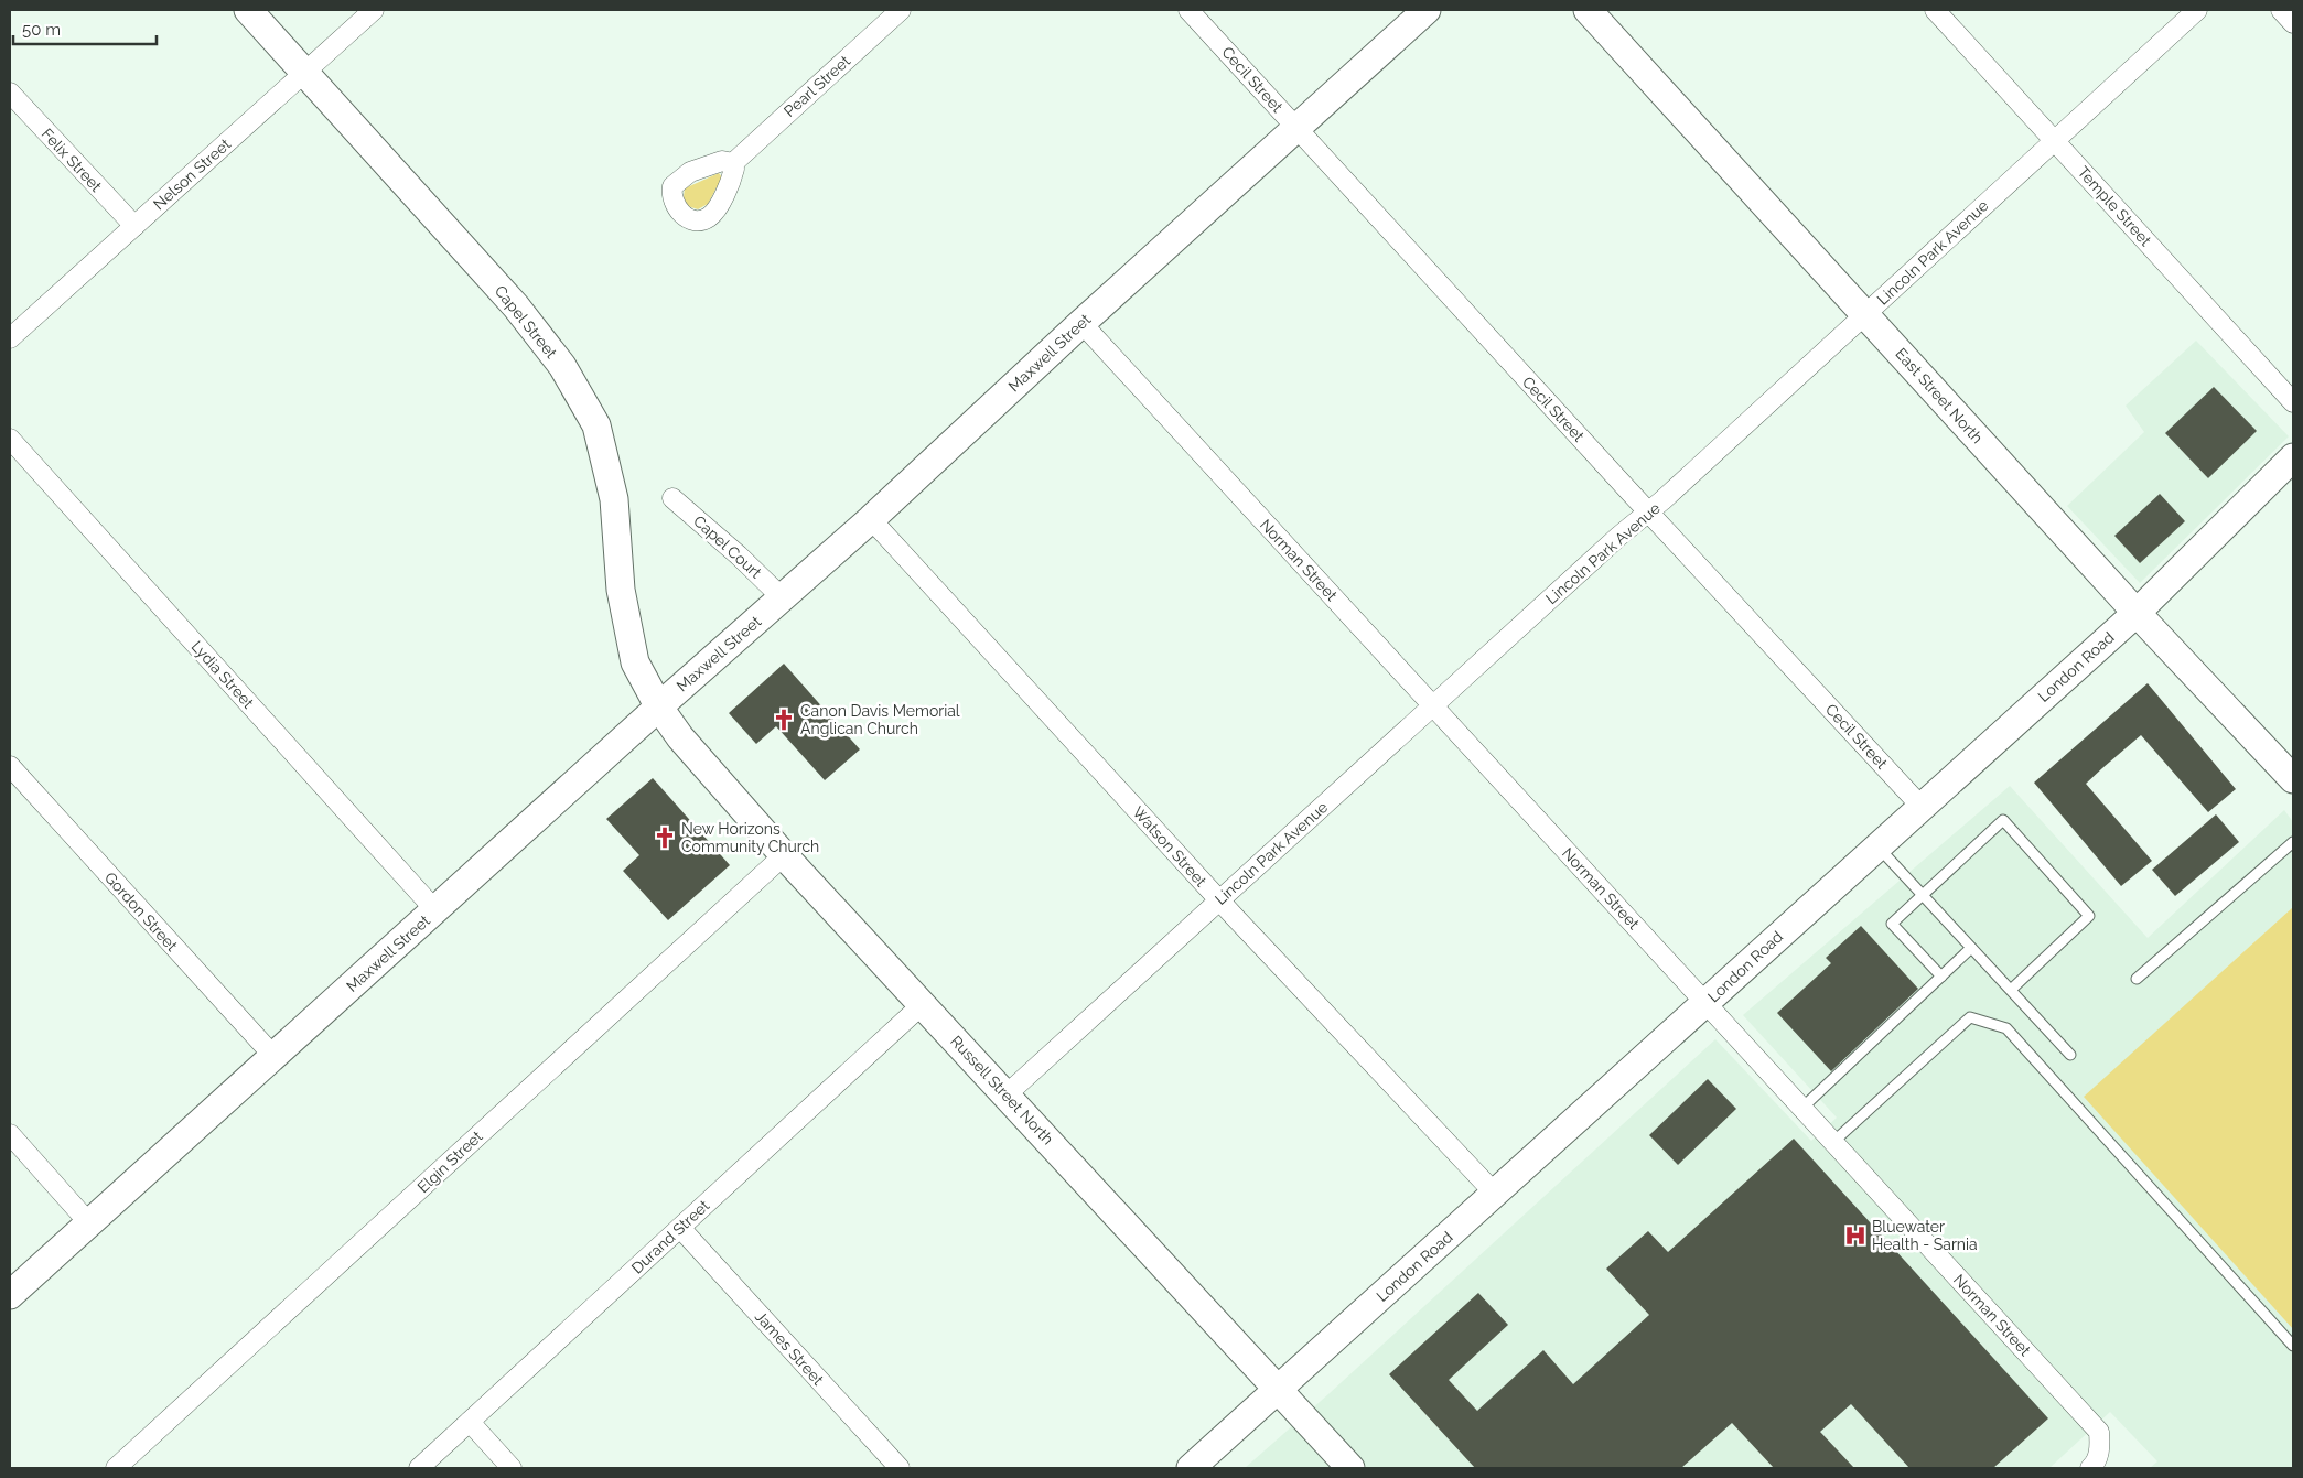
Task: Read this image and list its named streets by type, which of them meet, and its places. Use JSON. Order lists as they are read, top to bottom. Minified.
{"streets":{"street":["Cecil Street","Pearl Street","Felix Street","Nelson Street","Temple Street","Lincoln Park Avenue","Capel Street","Maxwell Street","East Street North","Capel Court","Norman Street","London Road","Lydia Street","Watson Street","Gordon Street","Russell Street North","Elgin Street","Durand Street","James Street"]},"crossings":[["Cecil Street","Lincoln Park Avenue"],["Cecil Street","Maxwell Street"],["Cecil Street","London Road"],["Felix Street","Nelson Street"],["Nelson Street","Capel Street"],["Temple Street","Lincoln Park Avenue"],["Lincoln Park Avenue","East Street North"],["Lincoln Park Avenue","Norman Street"],["Lincoln Park Avenue","Watson Street"],["Lincoln Park Avenue","Russell Street North"],["Capel Street","Maxwell Street"],["Capel Street","Russell Street North"],["Maxwell Street","Capel Court"],["Maxwell Street","Norman Street"],["Maxwell Street","Lydia Street"],["Maxwell Street","Watson Street"],["Maxwell Street","Gordon Street"],["Maxwell Street","Russell Street North"],["East Street North","London Road"],["Norman Street","London Road"],["London Road","Watson Street"],["London Road","Russell Street North"],["Russell Street North","Elgin Street"],["Russell Street North","Durand Street"],["Durand Street","James Street"]],"places":{"church":["Canon Davis Memorial Anglican Church","New Horizons Community Church"],"hospital":["Bluewater Health - Sarnia"]},"scale_bar":"50 m"}
